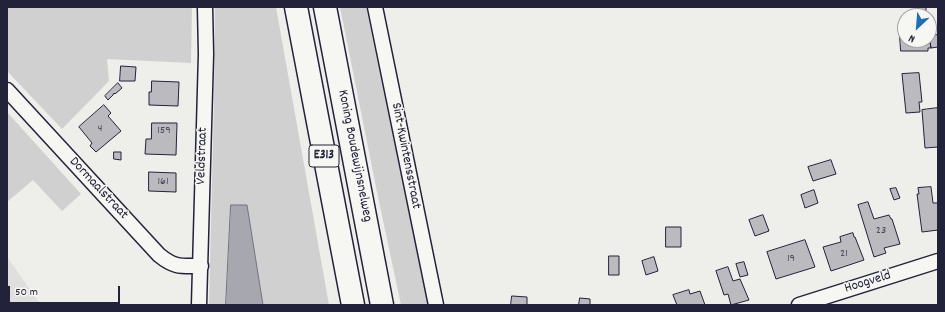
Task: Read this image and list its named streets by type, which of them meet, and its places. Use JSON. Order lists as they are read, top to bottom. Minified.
{"streets":{"highway":["E313","Koning Boudewijnsnelweg"],"street":["Veldstraat","Sint-Kwintensstraat","Dormaalstraat","Hoogveld"]},"crossings":[["Veldstraat","Dormaalstraat"]],"house_numbers":["4","159","161","23","21","19"],"scale_bar":"50 m","north":"bottom left"}
